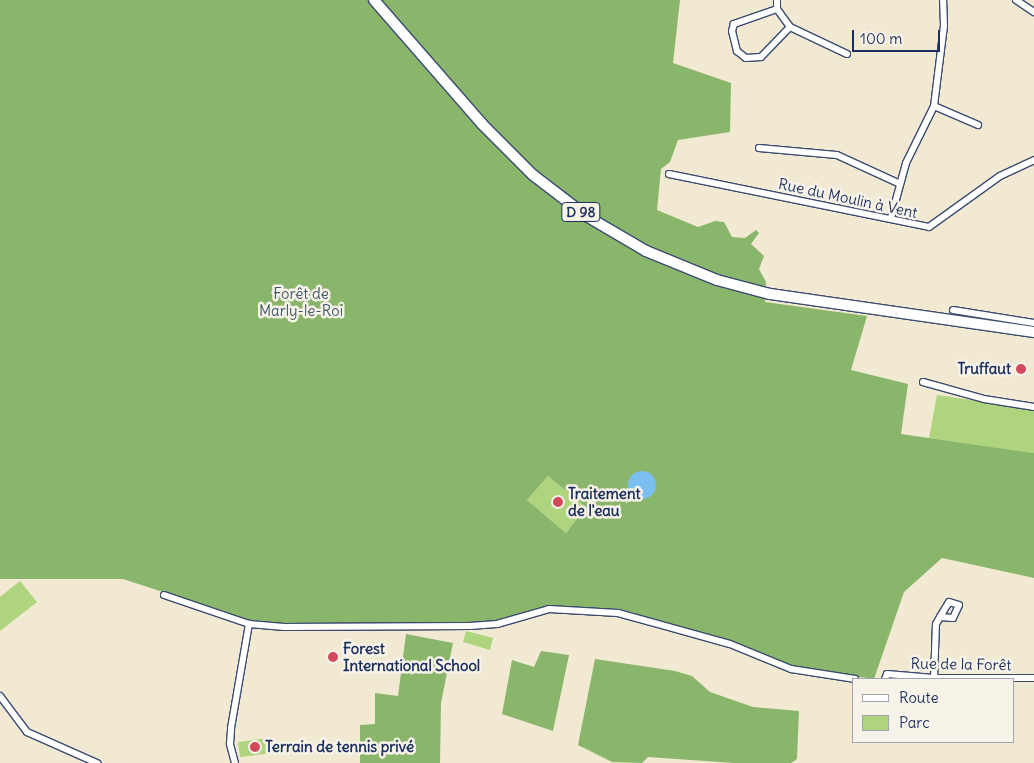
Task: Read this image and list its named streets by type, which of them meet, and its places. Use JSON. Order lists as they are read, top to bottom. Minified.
{"streets":{"main road":["D 98"],"street":["Rue du Moulin à Vent","Rue de la Forêt"]},"parks":["Forêt de Marly-le-Roi"],"places":["Truffaut","Traitement de l'eau","Forest International School","Terrain de tennis privé"],"legend":["Route","Parc"],"scale_bar":"100 m"}
